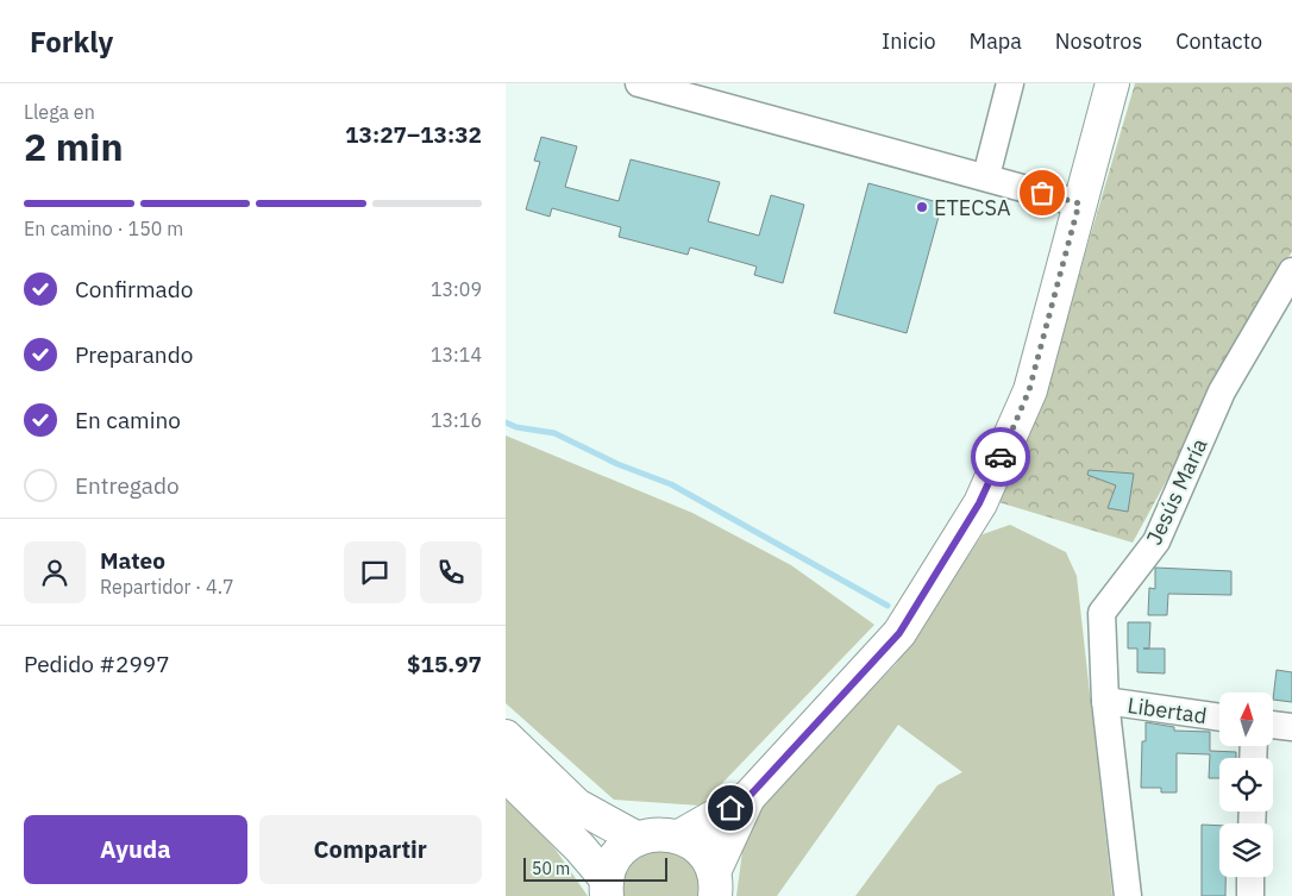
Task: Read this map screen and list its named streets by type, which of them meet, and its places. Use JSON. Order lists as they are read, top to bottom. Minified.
{"streets":{"street":["Jesús María","Libertad"]},"crossings":[["Jesús María","Libertad"]],"places":["ETECSA"],"scale_bar":"50 m","north":"top","page":{"header":"Forkly","nav":["Inicio","Mapa","Nosotros","Contacto"],"heading":["2 min","Llega en","13:27–13:32"],"panel":["Mateo","Repartidor · 4.7","Pedido #2997","$15.97"],"bar":"En camino · 150 m","list":[["Confirmado","13:09"],["Preparando","13:14"],["En camino","13:16"],"Entregado"],"buttons":["Ayuda","Compartir"],"scale":"50 m"}}
